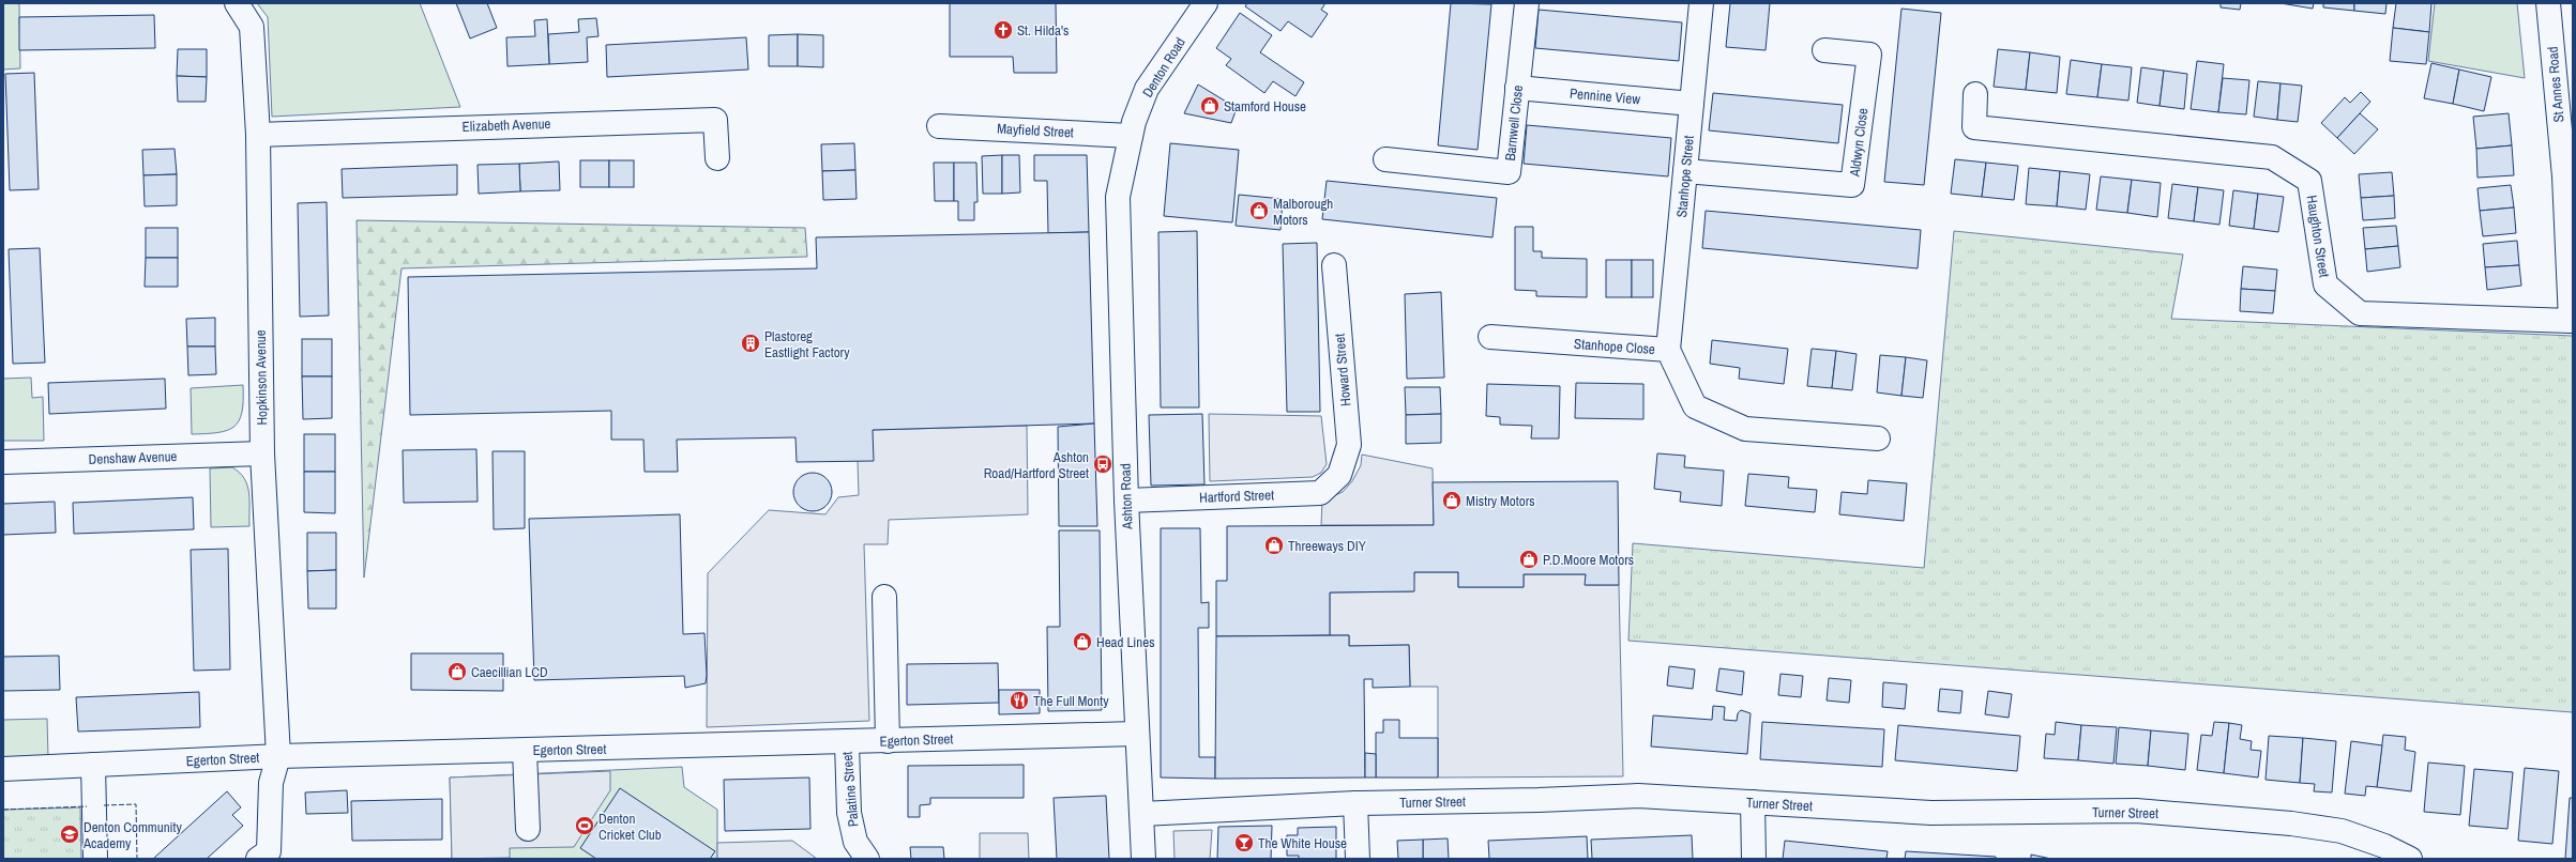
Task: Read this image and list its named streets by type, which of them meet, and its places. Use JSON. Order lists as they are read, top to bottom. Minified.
{"streets":{"main road":["Denton Road","St Annes Road","Pennine View","Barnwell Close","Elizabeth Avenue","Mayfield Street","Aldwyn Close","Stanhope Street","Haughton Street","Stanhope Close","Howard Street","Hopkinson Avenue","Denshaw Avenue","Ashton Road","Hartford Street","Egerton Street","Palatine Street","Turner Street"]},"crossings":[["Denton Road","Mayfield Street"],["Denton Road","Ashton Road"],["St Annes Road","Haughton Street"],["Pennine View","Barnwell Close"],["Pennine View","Stanhope Street"],["Elizabeth Avenue","Hopkinson Avenue"],["Mayfield Street","Ashton Road"],["Aldwyn Close","Stanhope Street"],["Stanhope Street","Stanhope Close"],["Howard Street","Hartford Street"],["Hopkinson Avenue","Denshaw Avenue"],["Hopkinson Avenue","Egerton Street"],["Ashton Road","Hartford Street"],["Ashton Road","Egerton Street"],["Ashton Road","Turner Street"],["Egerton Street","Palatine Street"]],"places":{"church":["St. Hilda's"],"shop":["Stamford House","Malborough Motors","Mistry Motors","Threeways DIY","P.D.Moore Motors","Head Lines","Caecillian LCD"],"building":["Plastoreg Eastlight Factory"],"bus stop":["Ashton Road/Hartford Street"],"restaurant":["The Full Monty"],"sports":["Denton Cricket Club"],"school or university":["Denton Community Academy"],"bar":["The White House"]}}
